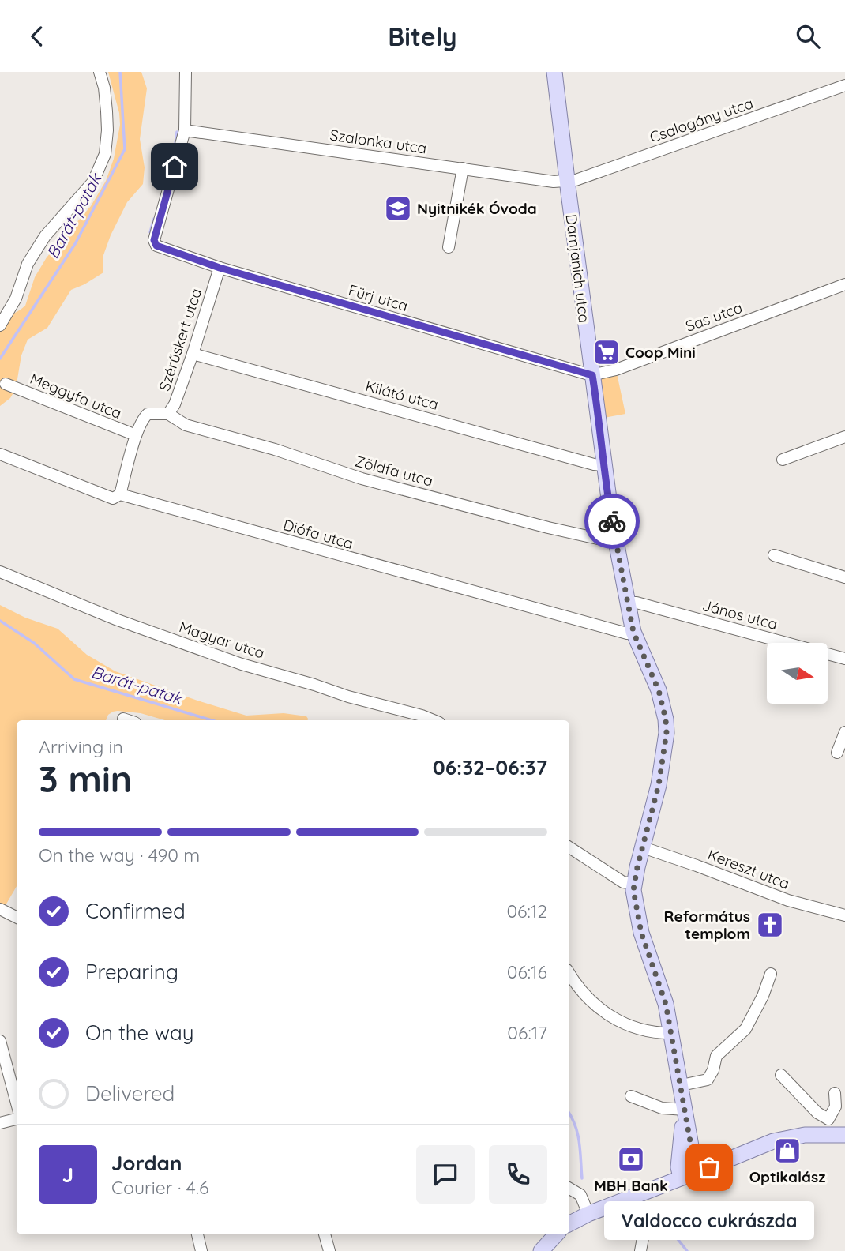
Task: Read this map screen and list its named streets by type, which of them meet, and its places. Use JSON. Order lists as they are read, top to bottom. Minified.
{"streets":{"main road":["Damjanich utca"],"street":["Csalogány utca","Szalonka utca","Fürj utca","Sas utca","Szérűskert utca","Kilátó utca","Meggyfa utca","Zöldfa utca","Diófa utca","János utca","Magyar utca","Kereszt utca"]},"crossings":[["Csalogány utca","Szalonka utca"],["Csalogány utca","Damjanich utca"],["Szalonka utca","Damjanich utca"],["Szalonka utca","Fürj utca"],["Damjanich utca","Fürj utca"],["Damjanich utca","Sas utca"],["Damjanich utca","Kilátó utca"],["Damjanich utca","Zöldfa utca"],["Damjanich utca","Diófa utca"],["Damjanich utca","János utca"],["Damjanich utca","Kereszt utca"],["Fürj utca","Sas utca"],["Fürj utca","Szérűskert utca"],["Szérűskert utca","Kilátó utca"],["Szérűskert utca","Meggyfa utca"],["Szérűskert utca","Zöldfa utca"],["Szérűskert utca","Diófa utca"]],"water":["Barát-patak"],"places":{"school or university":["Nyitnikék Óvoda"],"supermarket":["Coop Mini"],"church":["Református templom"],"shop":["Optikalász"],"bank":["MBH Bank"],"other":["Valdocco cukrászda"]},"north":"right","page":{"header":"Bitely","heading":["3 min","Arriving in","06:32–06:37"],"panel":["Jordan","Courier · 4.6"],"bar":"On the way · 490 m","list":[["Confirmed","06:12"],["Preparing","06:16"],["On the way","06:17"],"Delivered"],"round":"J","bubble":"Valdocco cukrászda"}}
